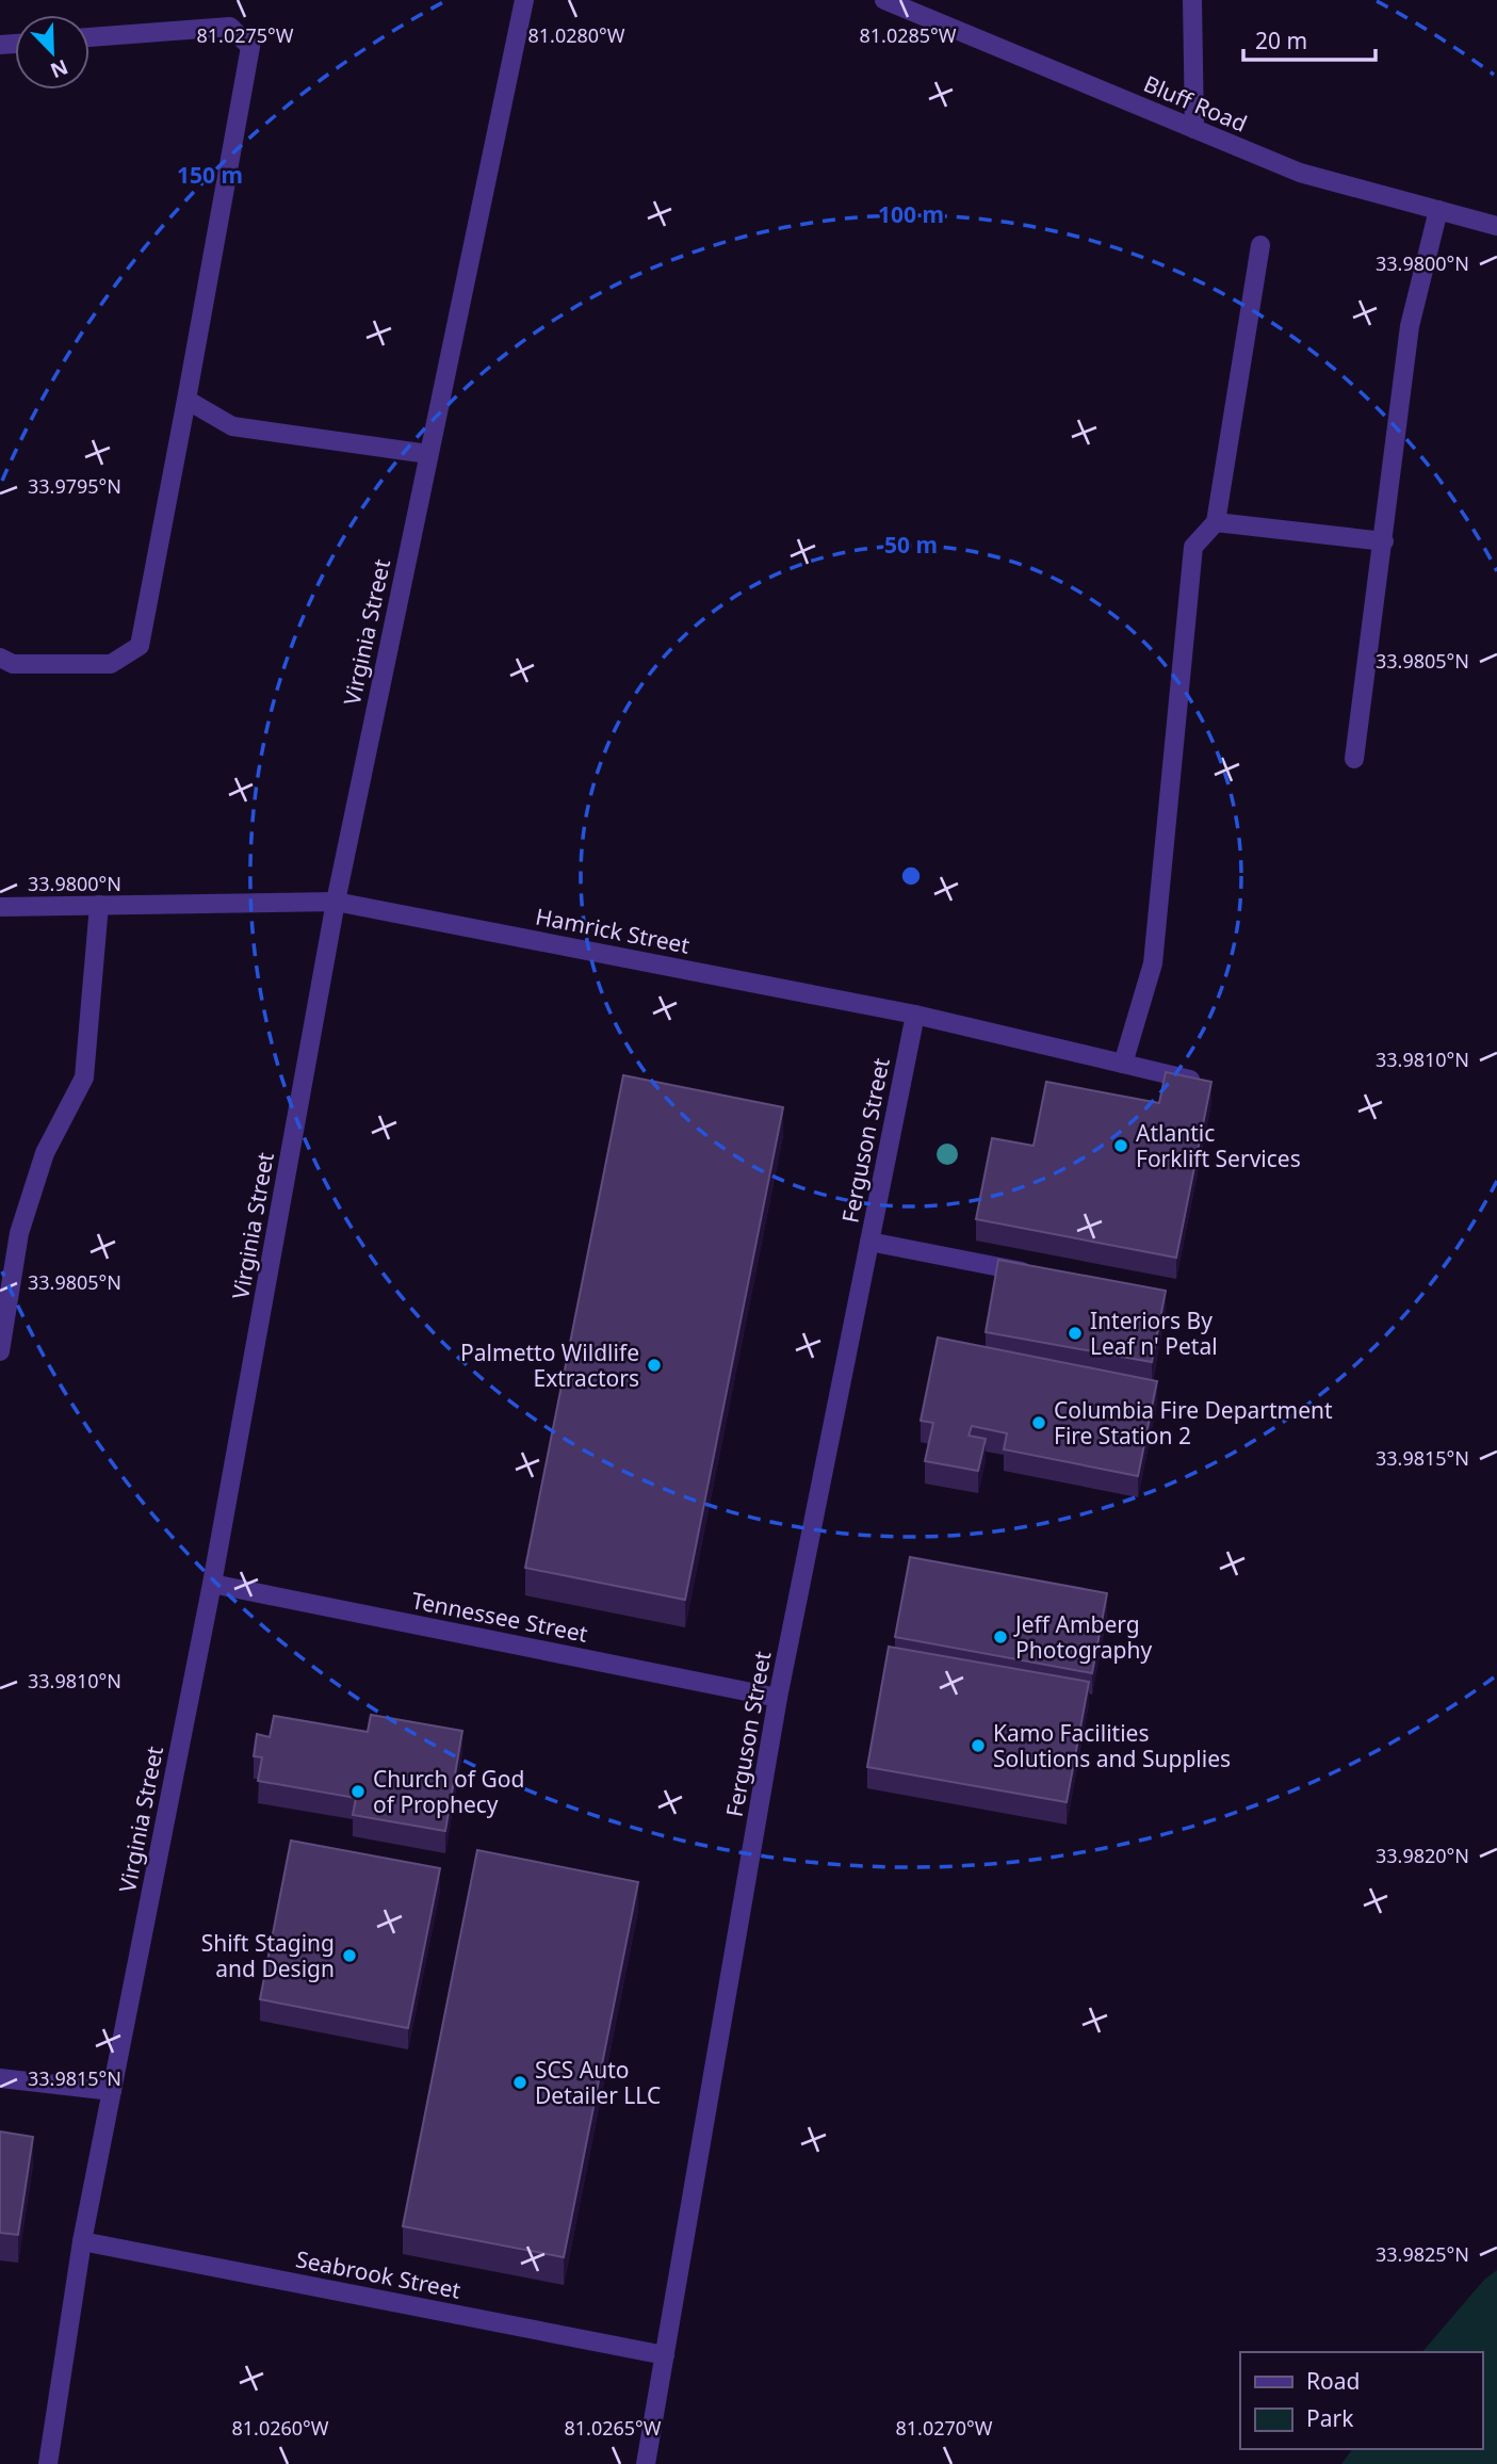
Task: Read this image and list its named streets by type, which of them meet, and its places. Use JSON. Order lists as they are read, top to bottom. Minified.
{"streets":{"street":["Bluff Road","Virginia Street","Hamrick Street","Ferguson Street","Tennessee Street","Seabrook Street"]},"crossings":[["Virginia Street","Hamrick Street"],["Virginia Street","Tennessee Street"],["Virginia Street","Seabrook Street"],["Hamrick Street","Ferguson Street"],["Ferguson Street","Tennessee Street"],["Ferguson Street","Seabrook Street"]],"places":["Atlantic Forklift Services","Interiors By Leaf n' Petal","Palmetto Wildlife Extractors","Columbia Fire Department Fire Station 2","Jeff Amberg Photography","Kamo Facilities Solutions and Supplies","Church of God of Prophecy","Shift Staging and Design","SCS Auto Detailer LLC"],"legend":["Road","Park"],"scale_bar":"20 m","north":"bottom right","coordinates":["81.0275°W","81.0280°W","81.0285°W","33.9800°N","33.9795°N","33.9805°N","33.9810°N","33.9815°N","33.9820°N","33.9825°N","81.0260°W","81.0265°W","81.0270°W"],"rings":["150 m","100 m","50 m"]}
